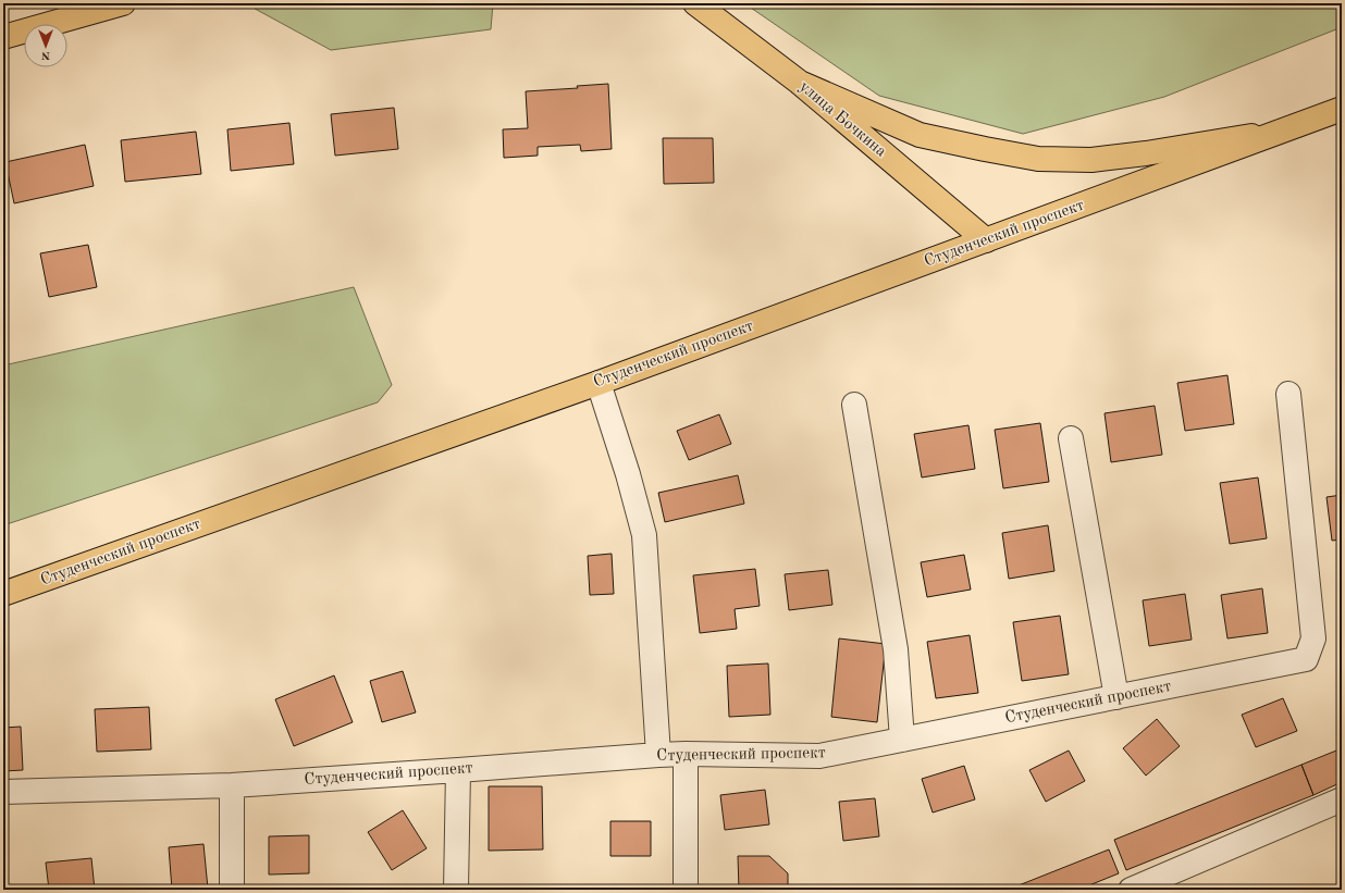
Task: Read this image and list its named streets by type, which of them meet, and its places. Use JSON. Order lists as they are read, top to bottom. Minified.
{"streets":{"main road":["улица Бочкина","Студенческий проспект"]},"crossings":[["улица Бочкина","Студенческий проспект"]],"north":"bottom"}
